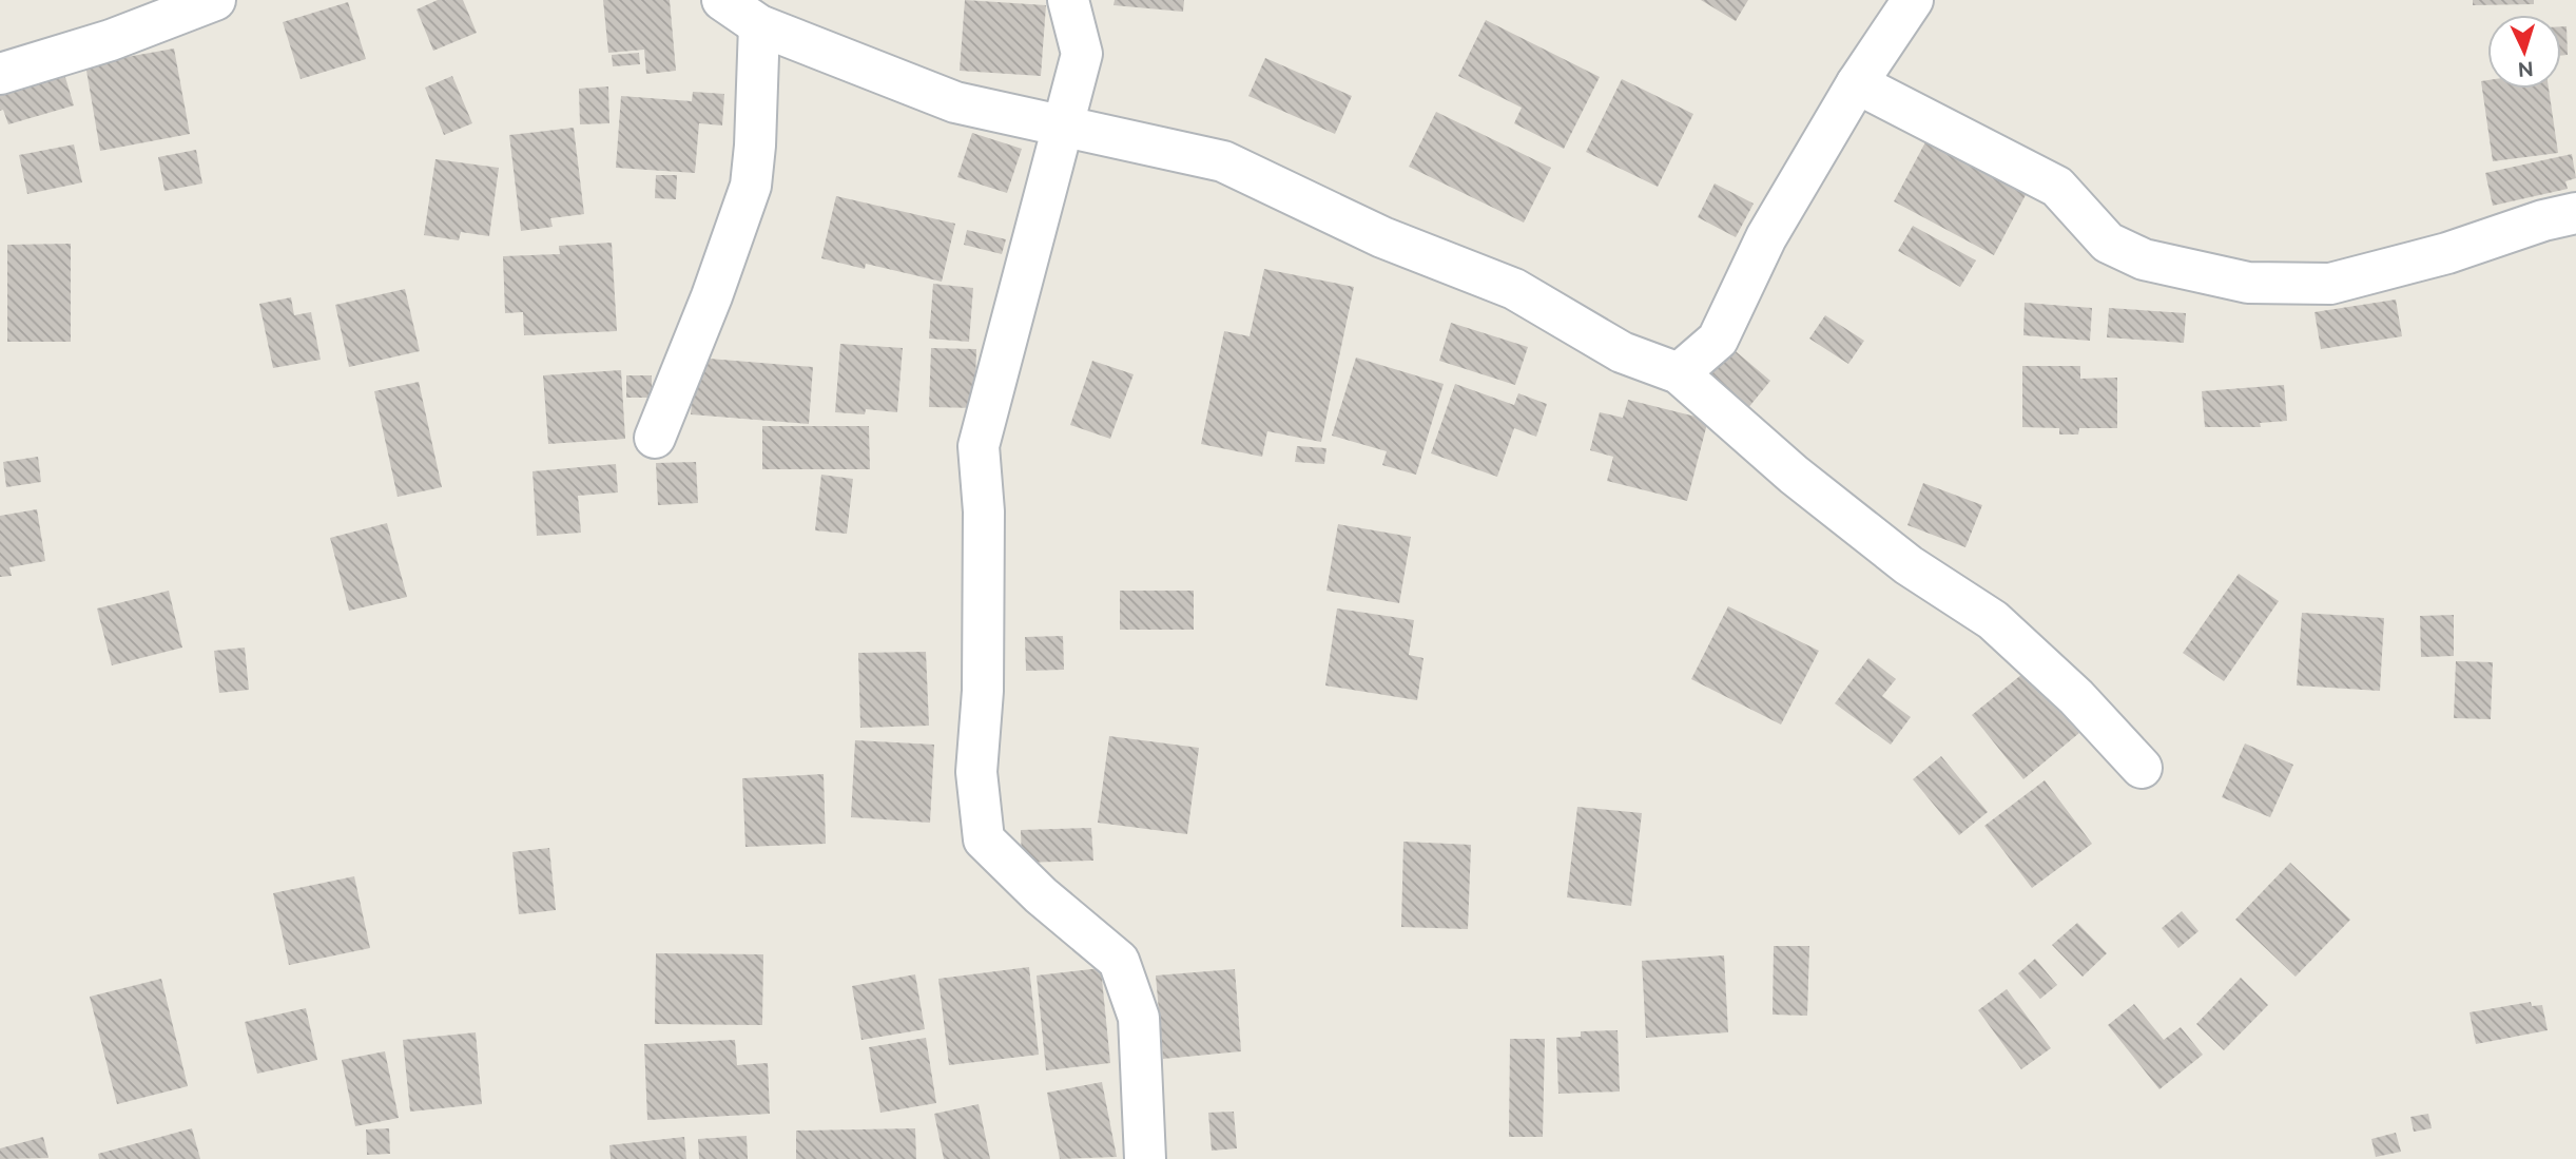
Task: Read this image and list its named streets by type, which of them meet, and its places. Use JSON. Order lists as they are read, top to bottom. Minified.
{"north":"bottom"}
